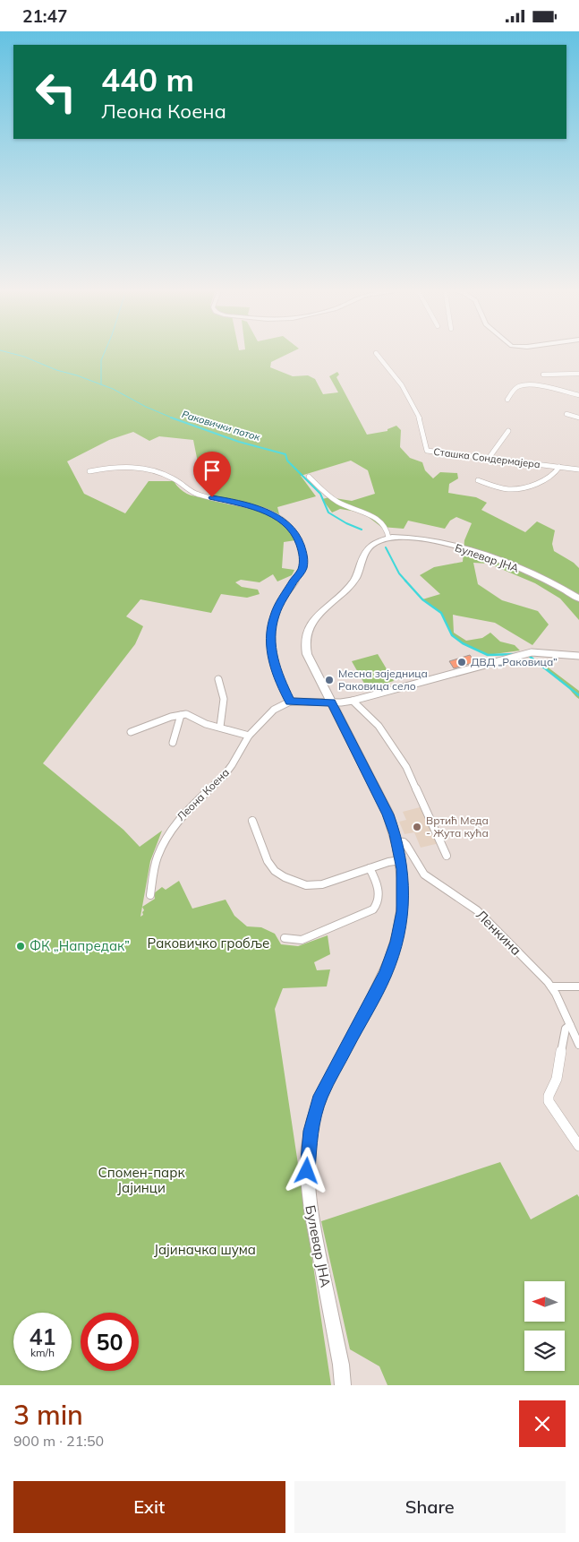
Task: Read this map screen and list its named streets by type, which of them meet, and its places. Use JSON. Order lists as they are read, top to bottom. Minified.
{"streets":{"main road":["Булевар ЈНА"],"street":["Сташка Сондермајера","Леона Коена","Ленкина"]},"crossings":[["Булевар ЈНА","Ленкина"]],"water":["Раковички поток"],"parks":["Раковичко гробље","Спомен-парк Јајинци","Јајиначка шума"],"places":["ДВД „Раковица”","Месна заједница Раковица село","Вртић Меда - Жута кућа","ФК „Напредак”"],"north":"left","page":{"status":"21:47","turn":["440 m","Леона Коена"],"speed":"41 km/h","limit":"50","heading":["3 min","900 m · 21:50"],"buttons":["Exit","Share"]}}
